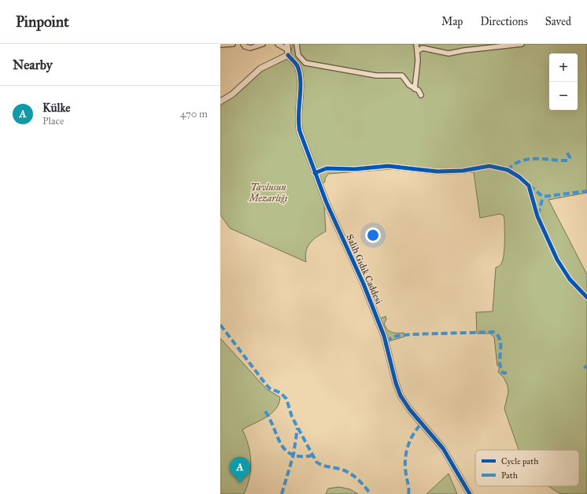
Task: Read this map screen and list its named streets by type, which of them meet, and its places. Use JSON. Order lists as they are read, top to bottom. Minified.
{"streets":{"street":["Salih Gıdık Caddesi"]},"parks":["Tavlusun Mezarlığı"],"legend":["Cycle path","Path"],"page":{"header":"Pinpoint","nav":["Map","Directions","Saved"],"heading":"Nearby","map_buttons":["+","−"],"list":[{"mark":"A","name":"Külke","note":"Place","value":"470 m"}],"pins":"A"}}
